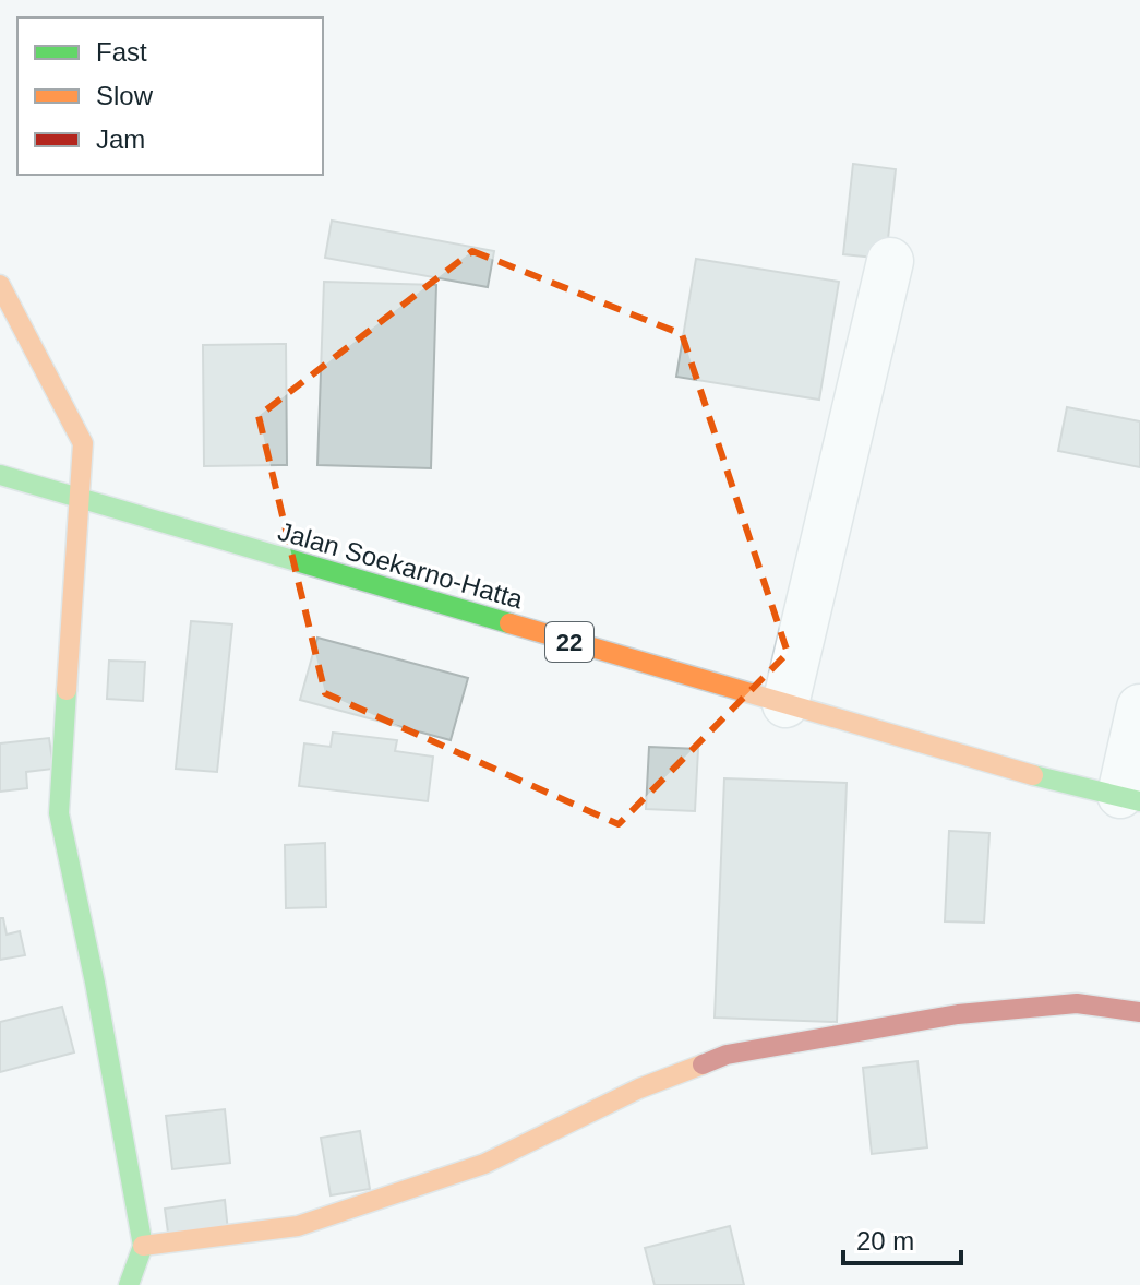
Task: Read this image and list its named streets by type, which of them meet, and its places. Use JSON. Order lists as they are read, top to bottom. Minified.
{"streets":{"main road":["Jalan Soekarno-Hatta","22"]},"legend":["Fast","Slow","Jam"],"scale_bar":"20 m"}
